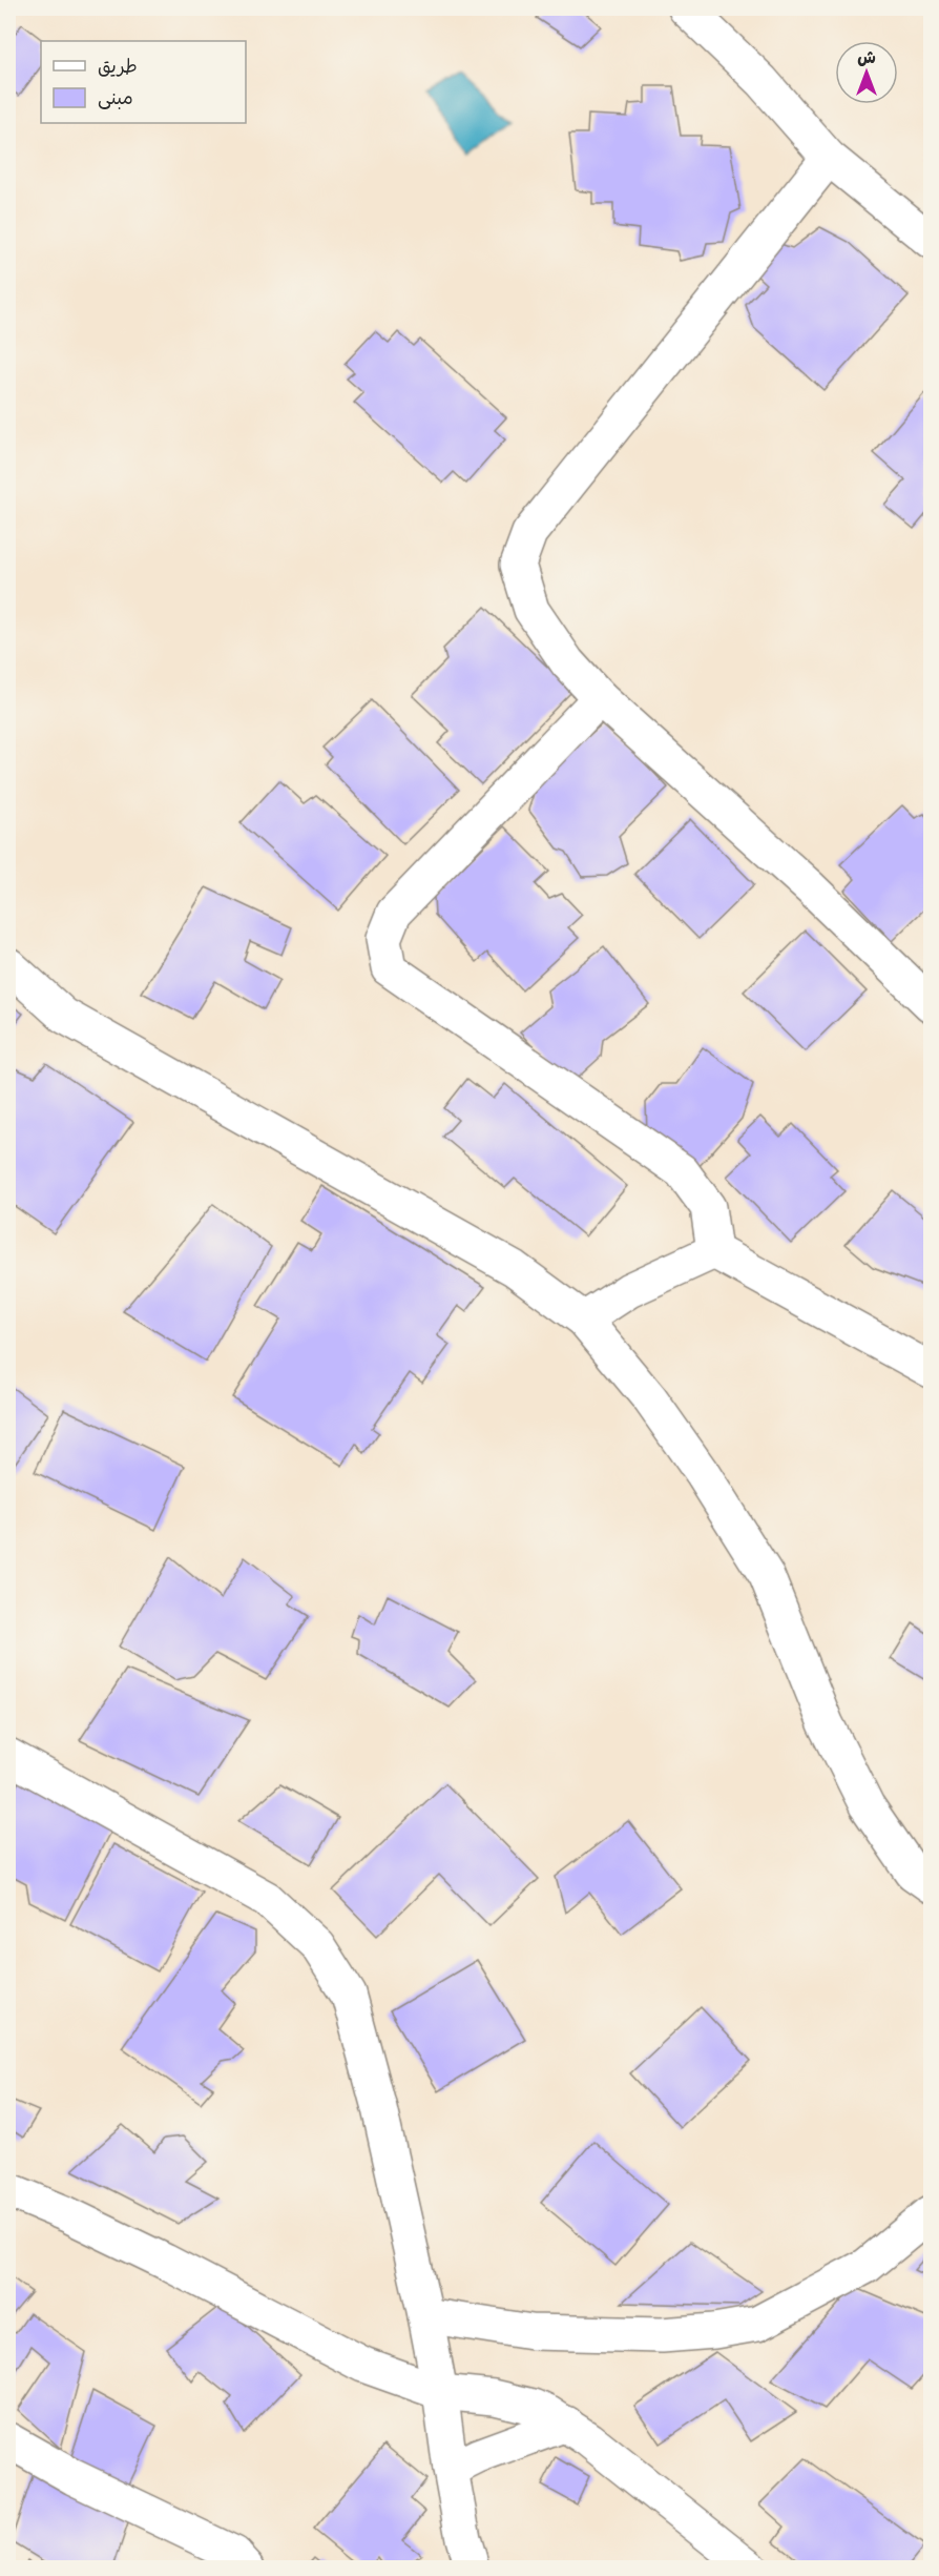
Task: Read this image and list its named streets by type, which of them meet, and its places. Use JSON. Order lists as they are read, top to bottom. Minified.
{"legend":["طريق","مبنى"],"north":"top"}
